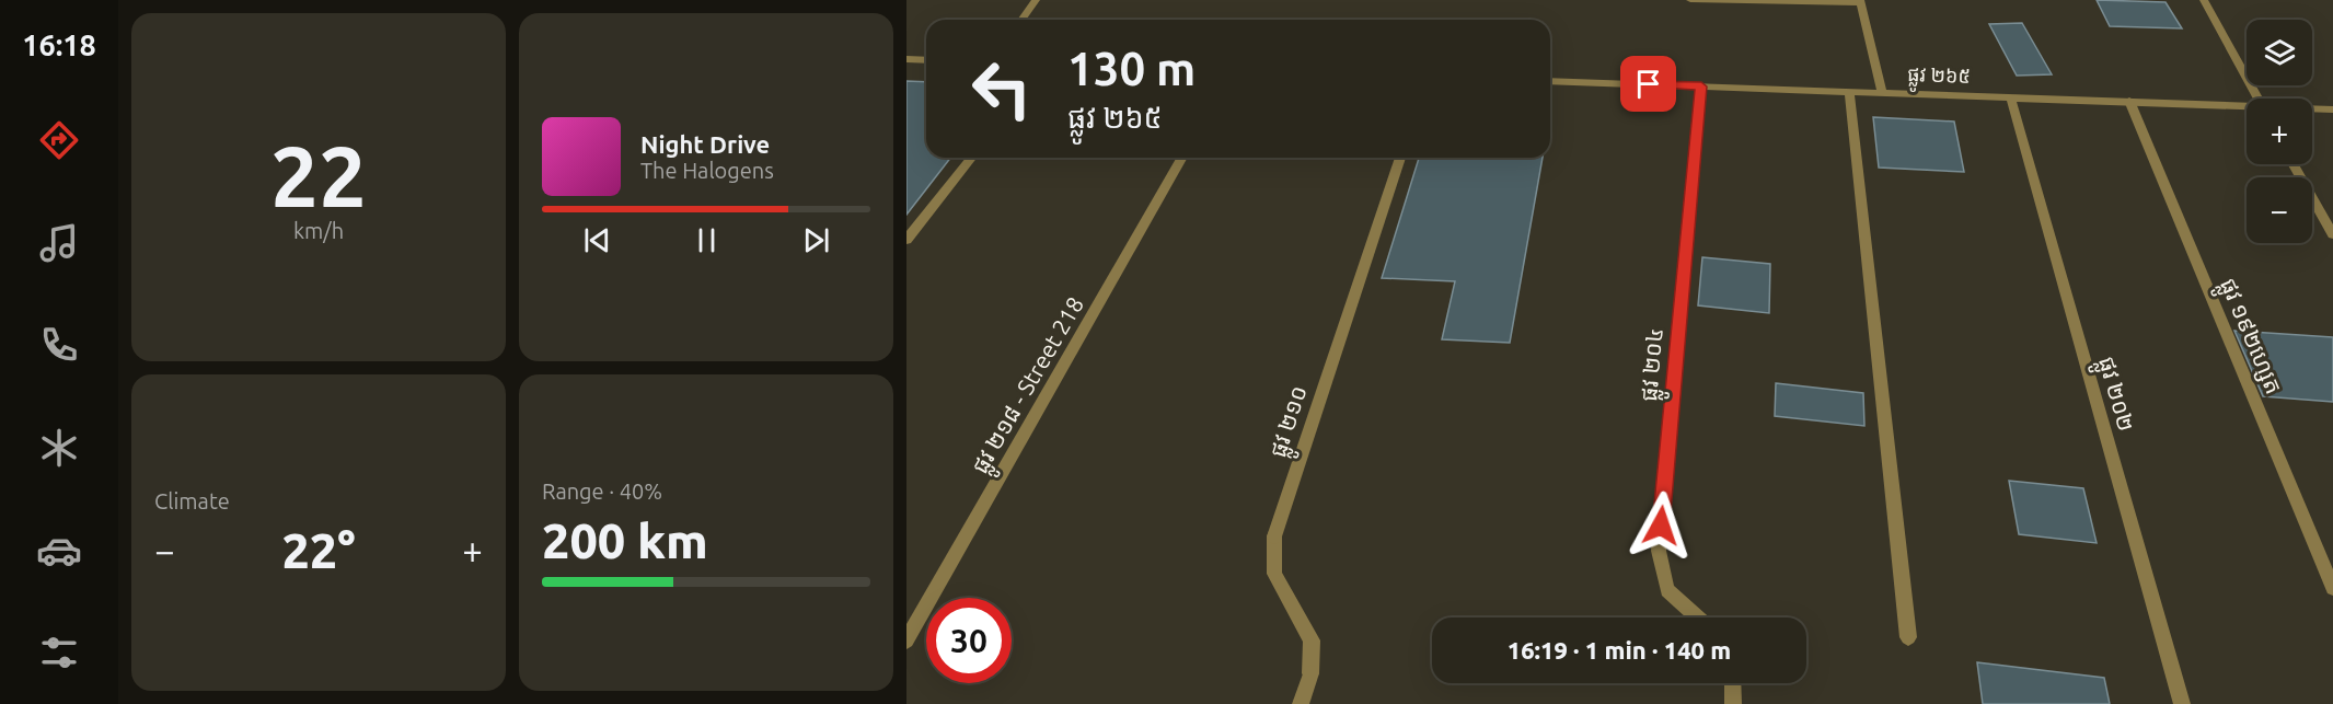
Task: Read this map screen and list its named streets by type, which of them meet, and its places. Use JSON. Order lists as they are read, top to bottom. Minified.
{"streets":{"street":["ផ្លូវ ២៦៥","ផ្លូវ ១៩២ហ្សេត","ផ្លូវ ២០៤","ផ្លូវ ២១៨ - Street 218","ផ្លូវ ២០២","ផ្លូវ ២១០"]},"crossings":[["ផ្លូវ ២៦៥","ផ្លូវ ១៩២ហ្សេត"],["ផ្លូវ ២៦៥","ផ្លូវ ២០៤"],["ផ្លូវ ២៦៥","ផ្លូវ ២០២"]],"page":{"tabs":"16:18","tile":[["22","km/h"],"Climate",["Range · 40%","200 km"]],"map_buttons":["+","−"],"turn":["130 m","ផ្លូវ ២៦៥"],"song":["Night Drive","The Halogens"],"heat":["−","22°","+"],"limit":"30","trip":"16:19 · 1 min · 140 m"}}
